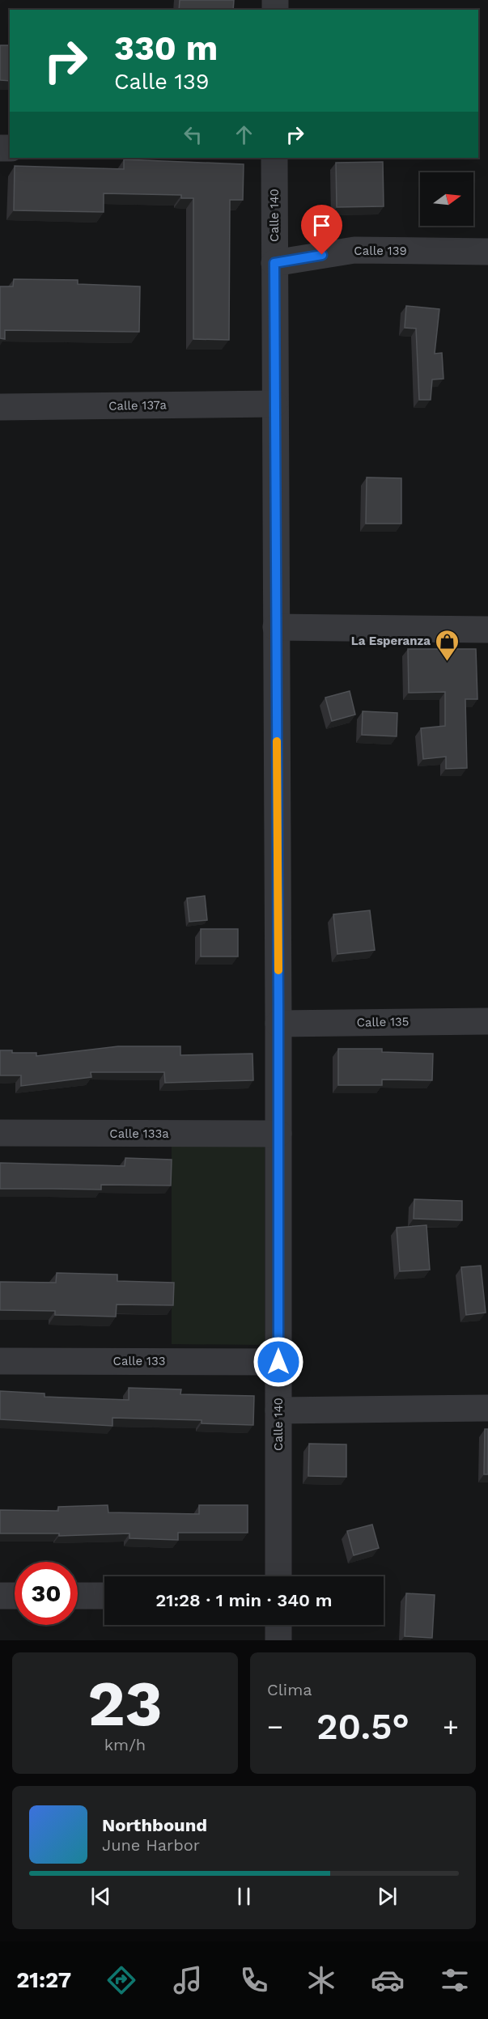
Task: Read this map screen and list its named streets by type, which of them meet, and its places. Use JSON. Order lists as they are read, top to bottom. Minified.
{"streets":{"street":["Calle 140","Calle 139","Calle 137a","Calle 135","Calle 133a","Calle 133"]},"crossings":[["Calle 140","Calle 139"],["Calle 140","Calle 137a"],["Calle 140","Calle 135"],["Calle 140","Calle 133a"],["Calle 140","Calle 133"]],"places":{"shop":["La Esperanza"]},"north":"right","page":{"turn":["330 m","Calle 139"],"limit":"30","trip":"21:28 · 1 min · 340 m","tile":[["23","km/h"],"Clima"],"heat":["−","20.5°","+"],"song":["Northbound","June Harbor"],"tabs":"21:27"}}
